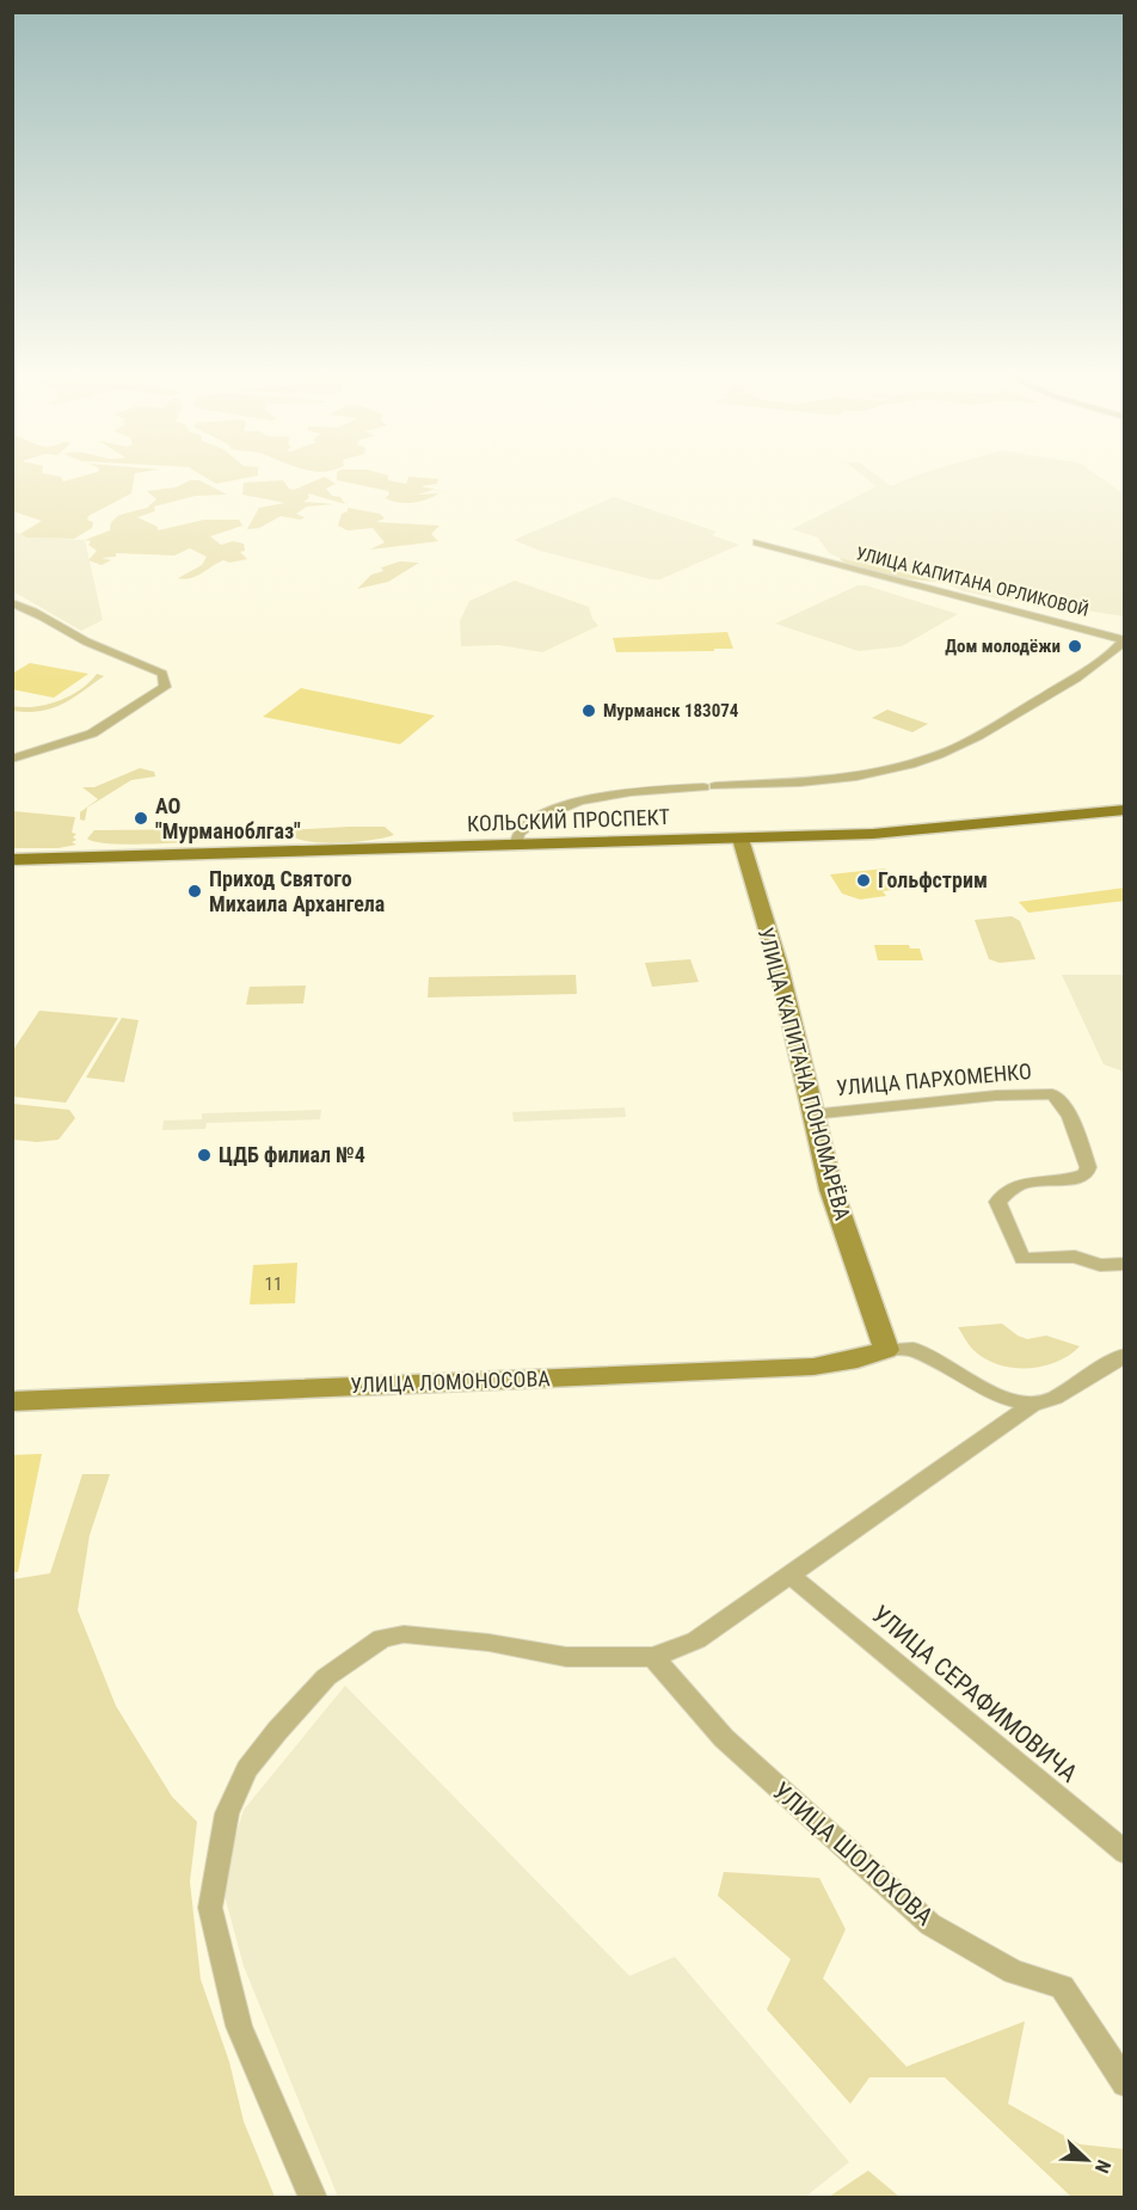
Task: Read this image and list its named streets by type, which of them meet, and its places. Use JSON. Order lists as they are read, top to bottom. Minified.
{"streets":{"main road":["КОЛЬСКИЙ ПРОСПЕКТ"],"street":["УЛИЦА КАПИТАНА ОРЛИКОВОЙ","УЛИЦА КАПИТАНА ПОНОМАРЁВА","УЛИЦА ПАРХОМЕНКО","УЛИЦА ЛОМОНОСОВА","УЛИЦА СЕРАФИМОВИЧА","УЛИЦА ШОЛОХОВА"]},"crossings":[["УЛИЦА КАПИТАНА ОРЛИКОВОЙ","КОЛЬСКИЙ ПРОСПЕКТ"],["КОЛЬСКИЙ ПРОСПЕКТ","УЛИЦА КАПИТАНА ПОНОМАРЁВА"],["УЛИЦА КАПИТАНА ПОНОМАРЁВА","УЛИЦА ПАРХОМЕНКО"],["УЛИЦА КАПИТАНА ПОНОМАРЁВА","УЛИЦА ЛОМОНОСОВА"]],"places":["Дом молодёжи","Мурманск 183074","AO \"Мурманоблгаз\"","Гольфстрим","Приход Святого Михаила Архангела","ЦДБ филиал №4"],"house_numbers":["11"],"north":"bottom right"}
